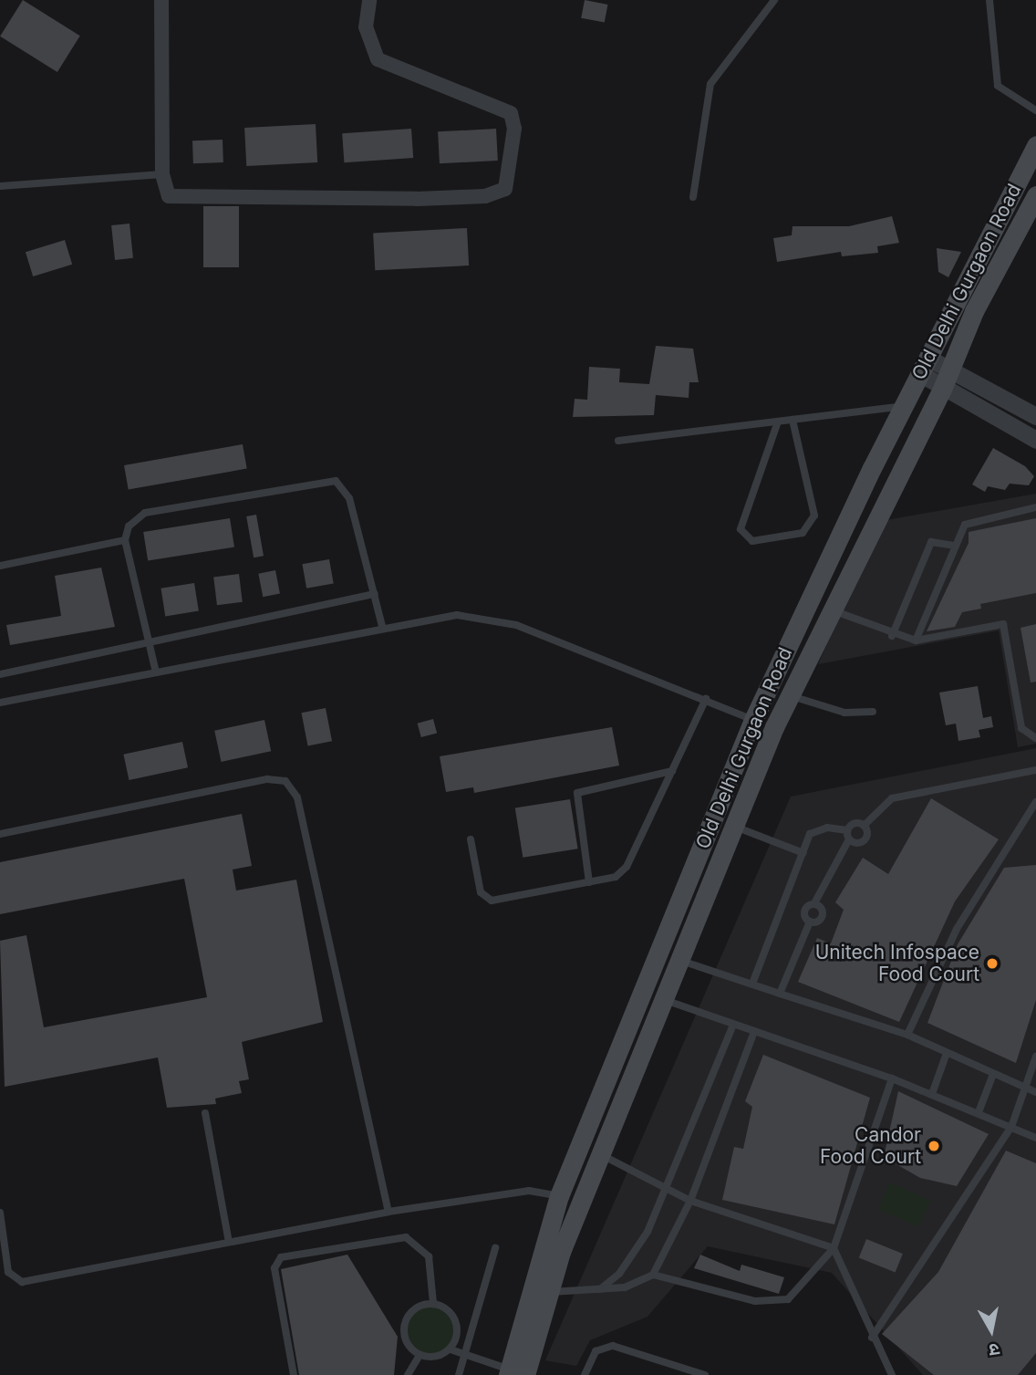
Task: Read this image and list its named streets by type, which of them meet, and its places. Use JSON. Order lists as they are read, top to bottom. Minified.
{"streets":{"main road":["Old Delhi Gurgaon Road"]},"places":["Unitech Infospace Food Court","Candor Food Court"],"north":"bottom"}
